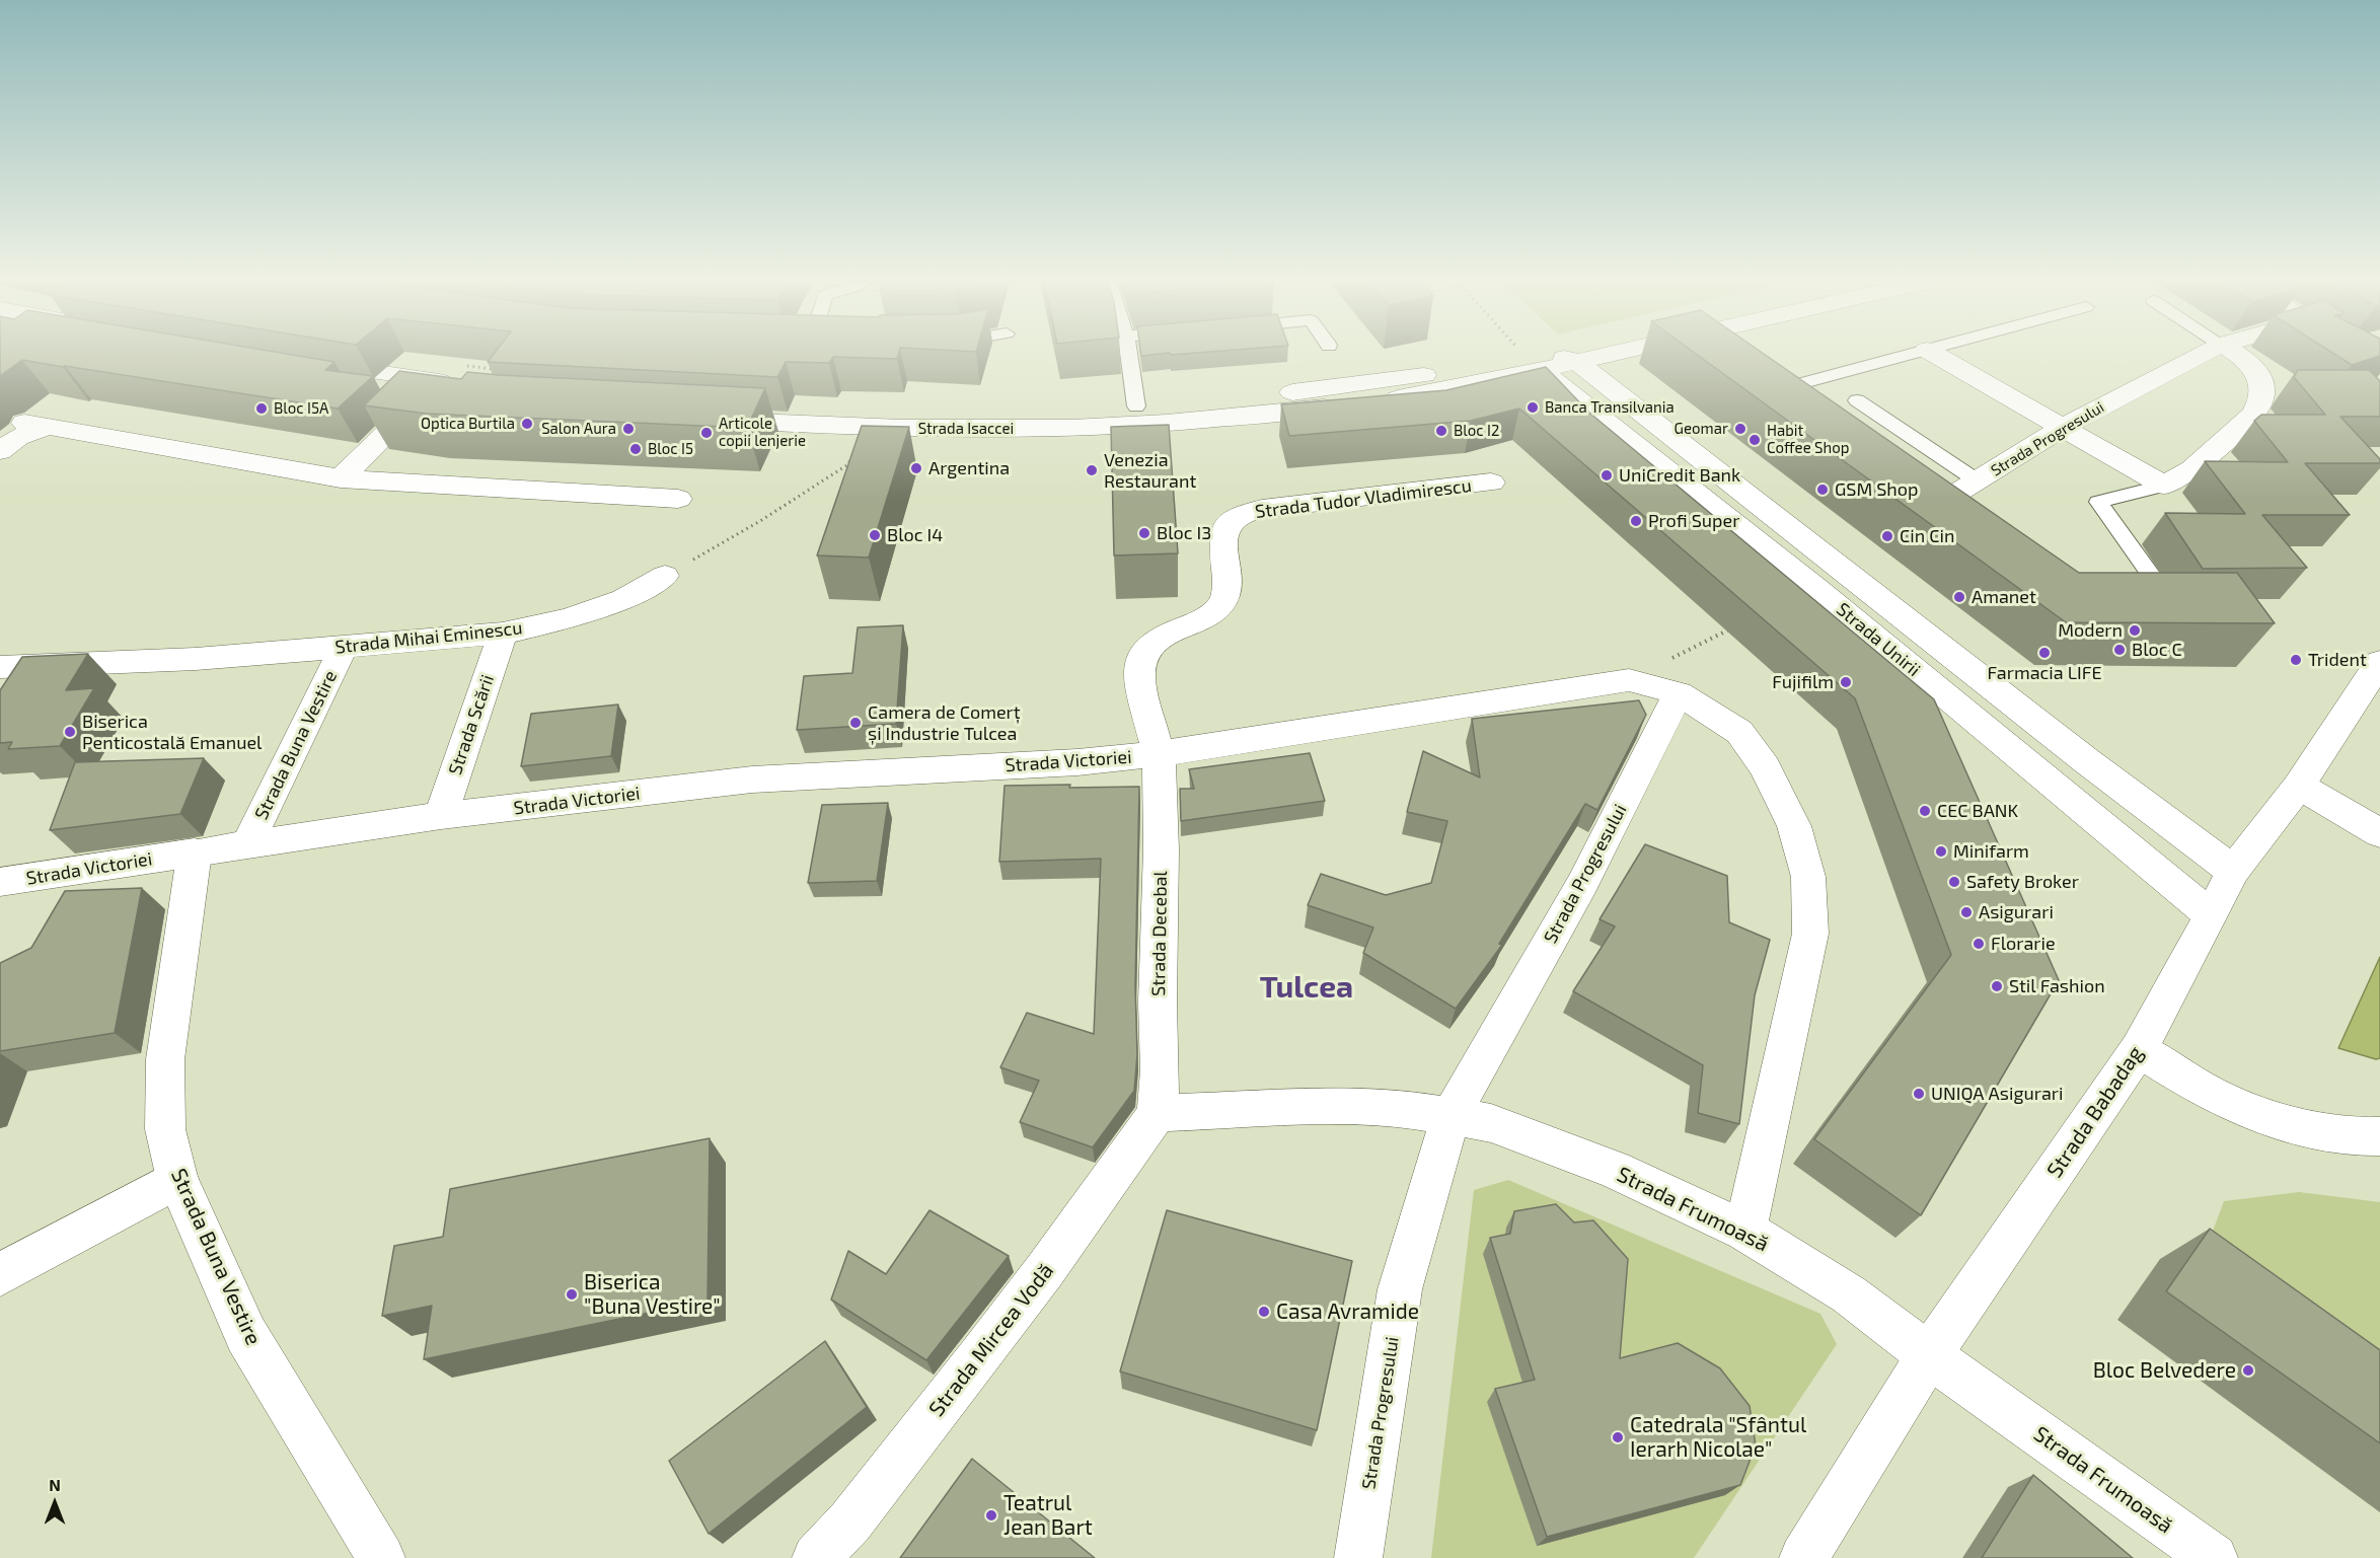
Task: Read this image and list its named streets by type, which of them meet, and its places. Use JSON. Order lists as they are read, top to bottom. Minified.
{"streets":{"street":["Strada Isaccei","Strada Progresului","Strada Tudor Vladimirescu","Strada Mihai Eminescu","Strada Unirii","Strada Scării","Strada Buna Vestire","Strada Victoriei","Strada Decebal","Strada Babadag","Strada Frumoasă","Strada Mircea Vodă"]},"crossings":[["Strada Isaccei","Strada Unirii"],["Strada Progresului","Strada Frumoasă"],["Strada Tudor Vladimirescu","Strada Victoriei"],["Strada Tudor Vladimirescu","Strada Decebal"],["Strada Mihai Eminescu","Strada Scării"],["Strada Mihai Eminescu","Strada Buna Vestire"],["Strada Unirii","Strada Babadag"],["Strada Scării","Strada Victoriei"],["Strada Buna Vestire","Strada Victoriei"],["Strada Victoriei","Strada Decebal"],["Strada Decebal","Strada Frumoasă"],["Strada Decebal","Strada Mircea Vodă"],["Strada Babadag","Strada Frumoasă"],["Strada Frumoasă","Strada Mircea Vodă"]],"districts":["Tulcea"],"places":["Banca Transilvania","Bloc I5A","Optica Burtila","Salon Aura","Geomar","Bloc I2","Articole copii lenjerie","Habit Coffee Shop","Bloc I5","Argentina","Venezia Restaurant","UniCredit Bank","GSM Shop","Profi Super","Bloc I3","Bloc I4","Cin Cin","Amanet","Modern","Bloc C","Farmacia LIFE","Trident","Fujifilm","Camera de Comerț și Industrie Tulcea","Biserica Penticostală Emanuel","CEC BANK","Minifarm","Safety Broker","Asigurari","Florarie","Stil Fashion","UNIQA Asigurari","Biserica \"Buna Vestire\"","Casa Avramide","Bloc Belvedere","Catedrala \"Sfântul Ierarh Nicolae\"","Teatrul Jean Bart"],"north":"top"}
